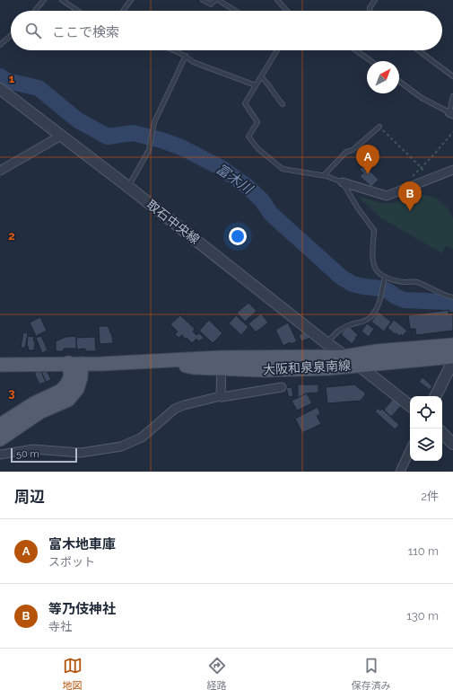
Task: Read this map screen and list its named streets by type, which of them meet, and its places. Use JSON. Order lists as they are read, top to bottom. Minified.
{"streets":{"main road":["大阪和泉泉南線"],"street":["取石中央線"]},"crossings":[["取石中央線","大阪和泉泉南線"]],"water":["富木川"],"scale_bar":"50 m","north":"top right","page":{"search":"ここで検索","pins":["A","B"],"scale":"50 m","heading":["周辺","2件"],"list":[{"mark":"A","name":"富木地車庫","note":"スポット","value":"110 m"},{"mark":"B","name":"等乃伎神社","note":"寺社","value":"130 m"}],"nav":["地図","経路","保存済み"]},"grid":{"rows":["1","2","3"]}}
